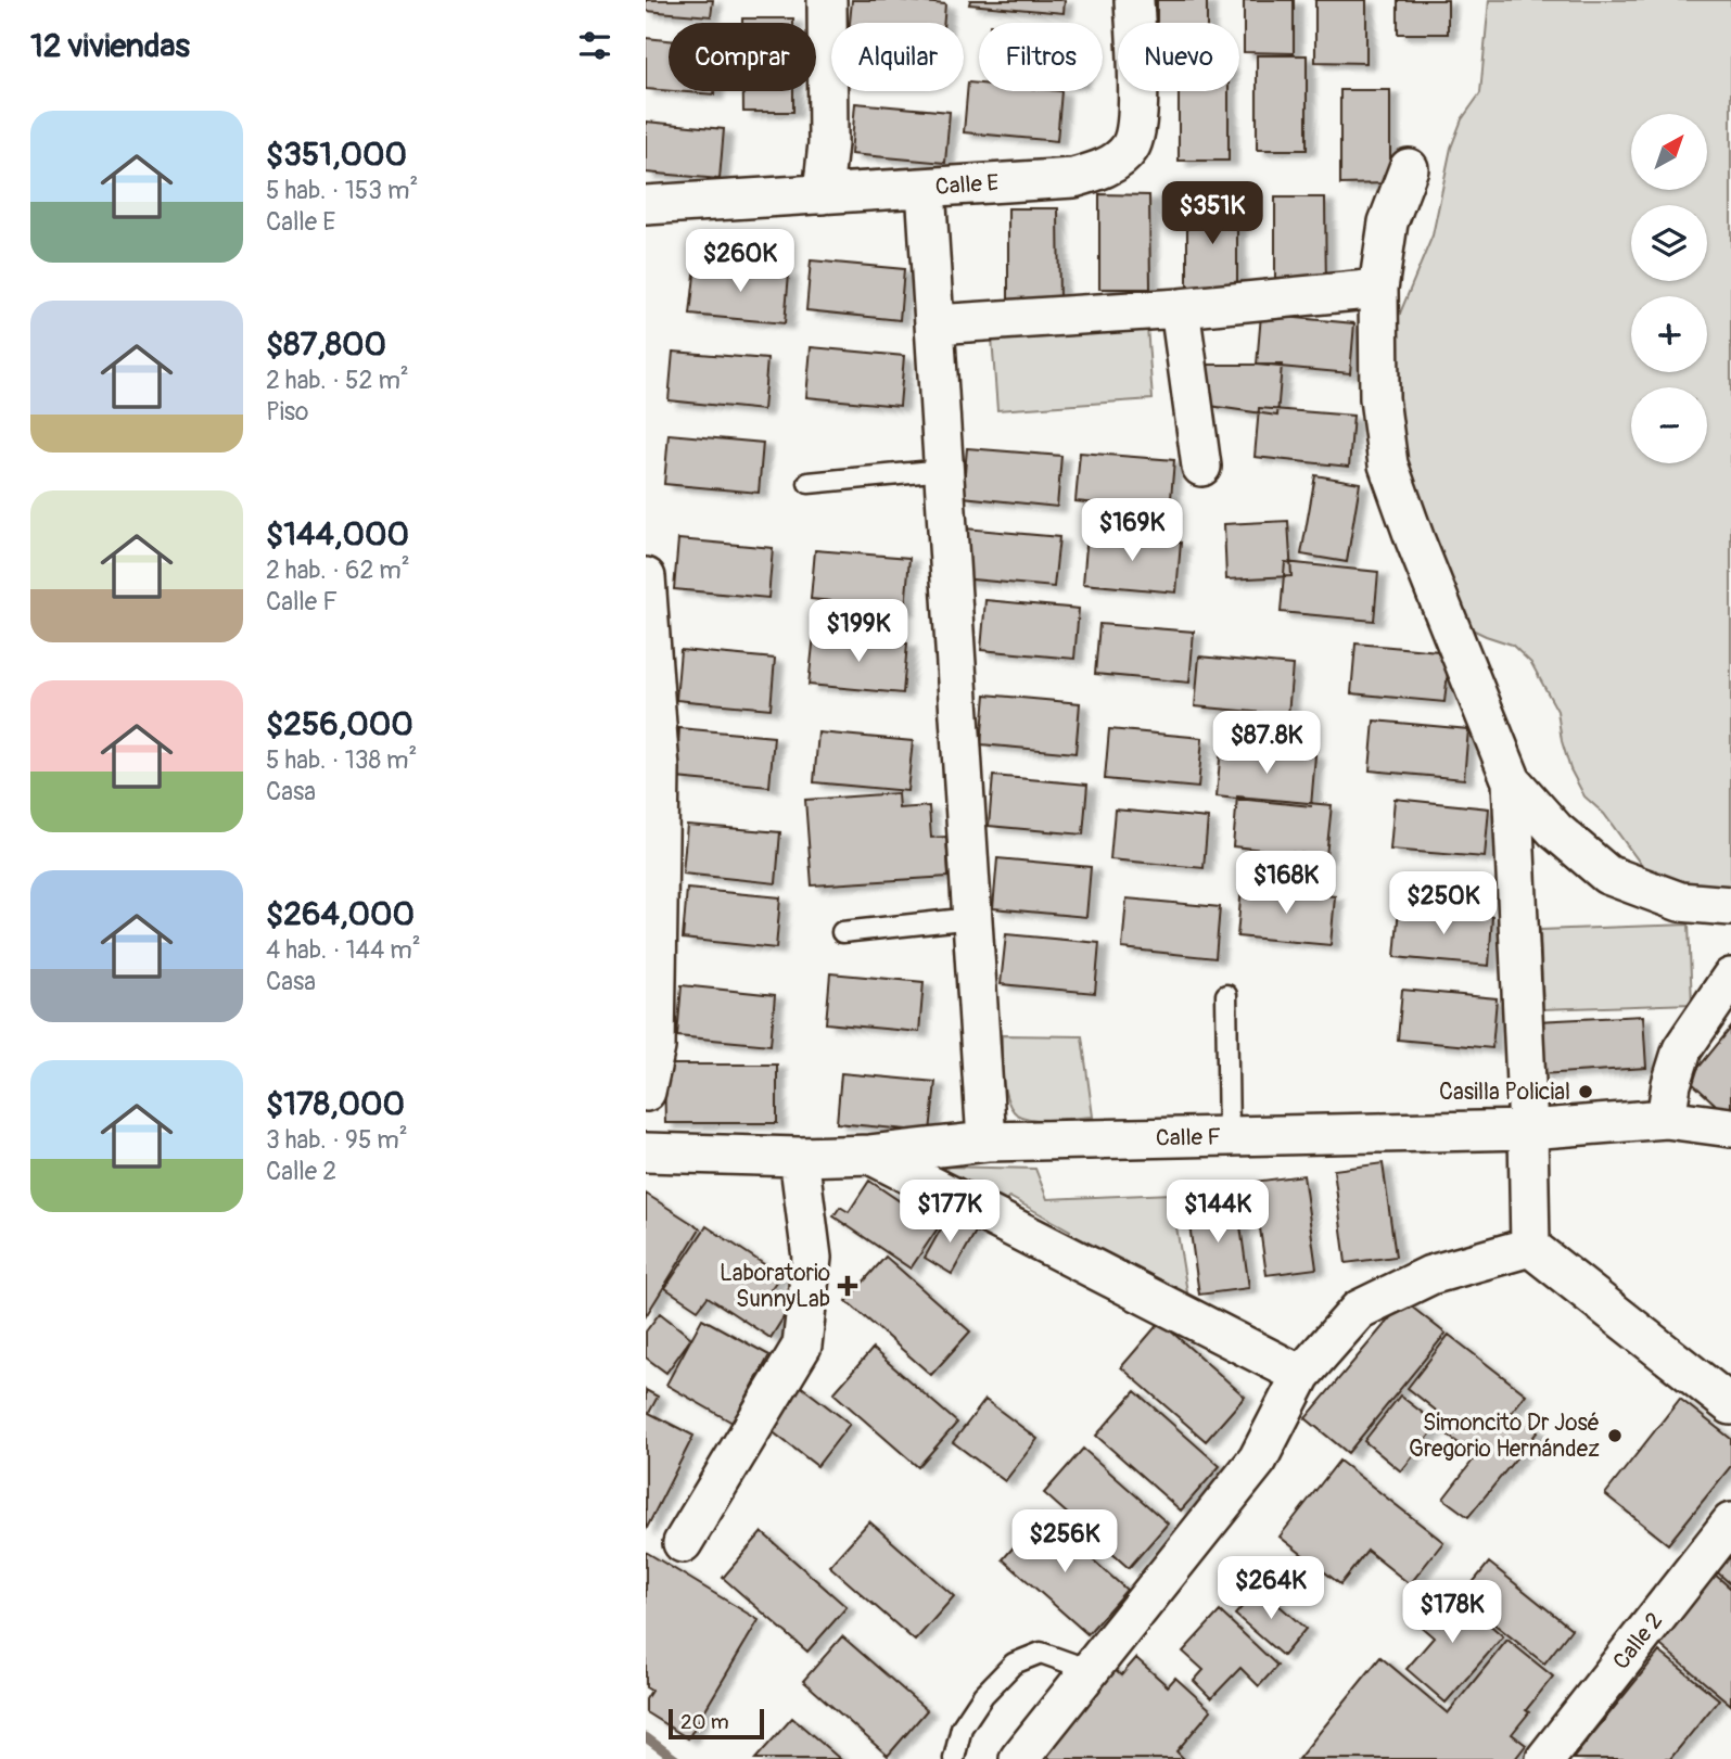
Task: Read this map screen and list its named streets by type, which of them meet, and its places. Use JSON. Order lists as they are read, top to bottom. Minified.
{"streets":{"street":["Calle E","Calle F","Calle 2"]},"places":{"other":["Casilla Policial","Simoncito Dr José Gregorio Hernández"],"health":["Laboratorio SunnyLab"]},"scale_bar":"20 m","north":"top right","page":{"heading":"12 viviendas","chip":["Comprar","Alquilar","Filtros","Nuevo"],"list":[{"name":"$351,000","note":"5 hab. · 153 m² · Calle E"},{"name":"$87,800","note":"2 hab. · 52 m² · Piso"},{"name":"$144,000","note":"2 hab. · 62 m² · Calle F"},{"name":"$256,000","note":"5 hab. · 138 m² · Casa"},{"name":"$264,000","note":"4 hab. · 144 m² · Casa"},{"name":"$178,000","note":"3 hab. · 95 m² · Calle 2"}],"map_buttons":["+","−"],"price":["$351K","$260K","$169K","$199K","$87.8K","$168K","$250K","$177K","$144K","$256K","$264K","$178K"],"scale":"20 m"}}
